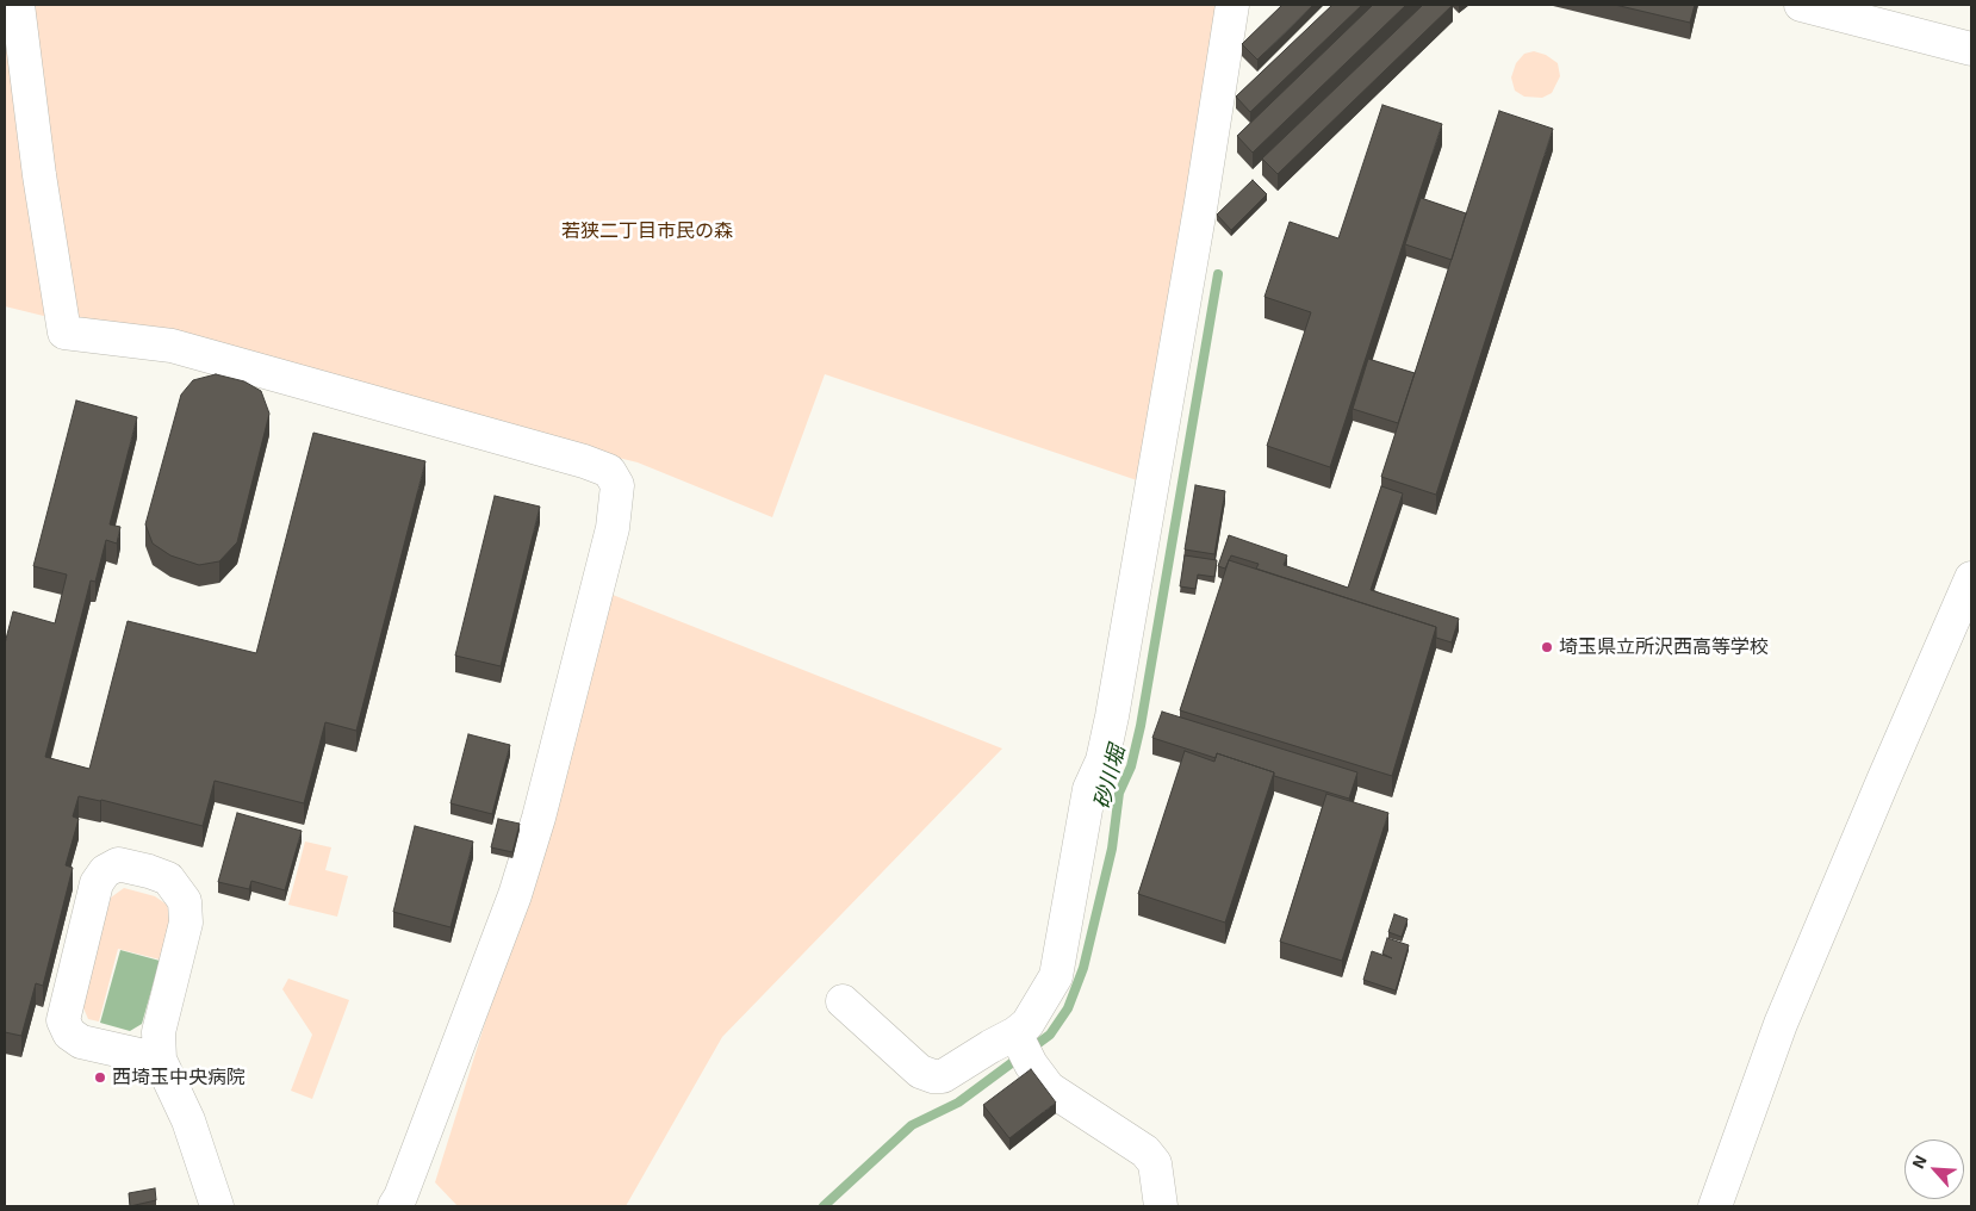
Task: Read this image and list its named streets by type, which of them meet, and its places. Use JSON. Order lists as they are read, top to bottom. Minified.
{"water":["砂川堀"],"parks":["若狭二丁目市民の森"],"places":["埼玉県立所沢西高等学校","西埼玉中央病院"],"north":"top left"}
